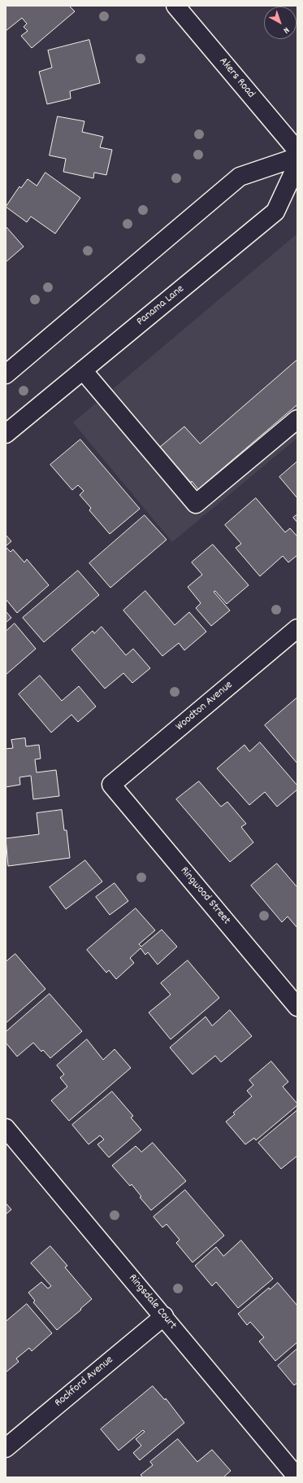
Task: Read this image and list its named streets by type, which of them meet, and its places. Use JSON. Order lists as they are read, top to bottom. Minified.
{"streets":{"street":["Akers Road","Panama Lane","Woodton Avenue","Ringwood Street","Ringsdale Court","Rockford Avenue"]},"crossings":[["Woodton Avenue","Ringwood Street"],["Ringsdale Court","Rockford Avenue"]],"north":"bottom right"}
